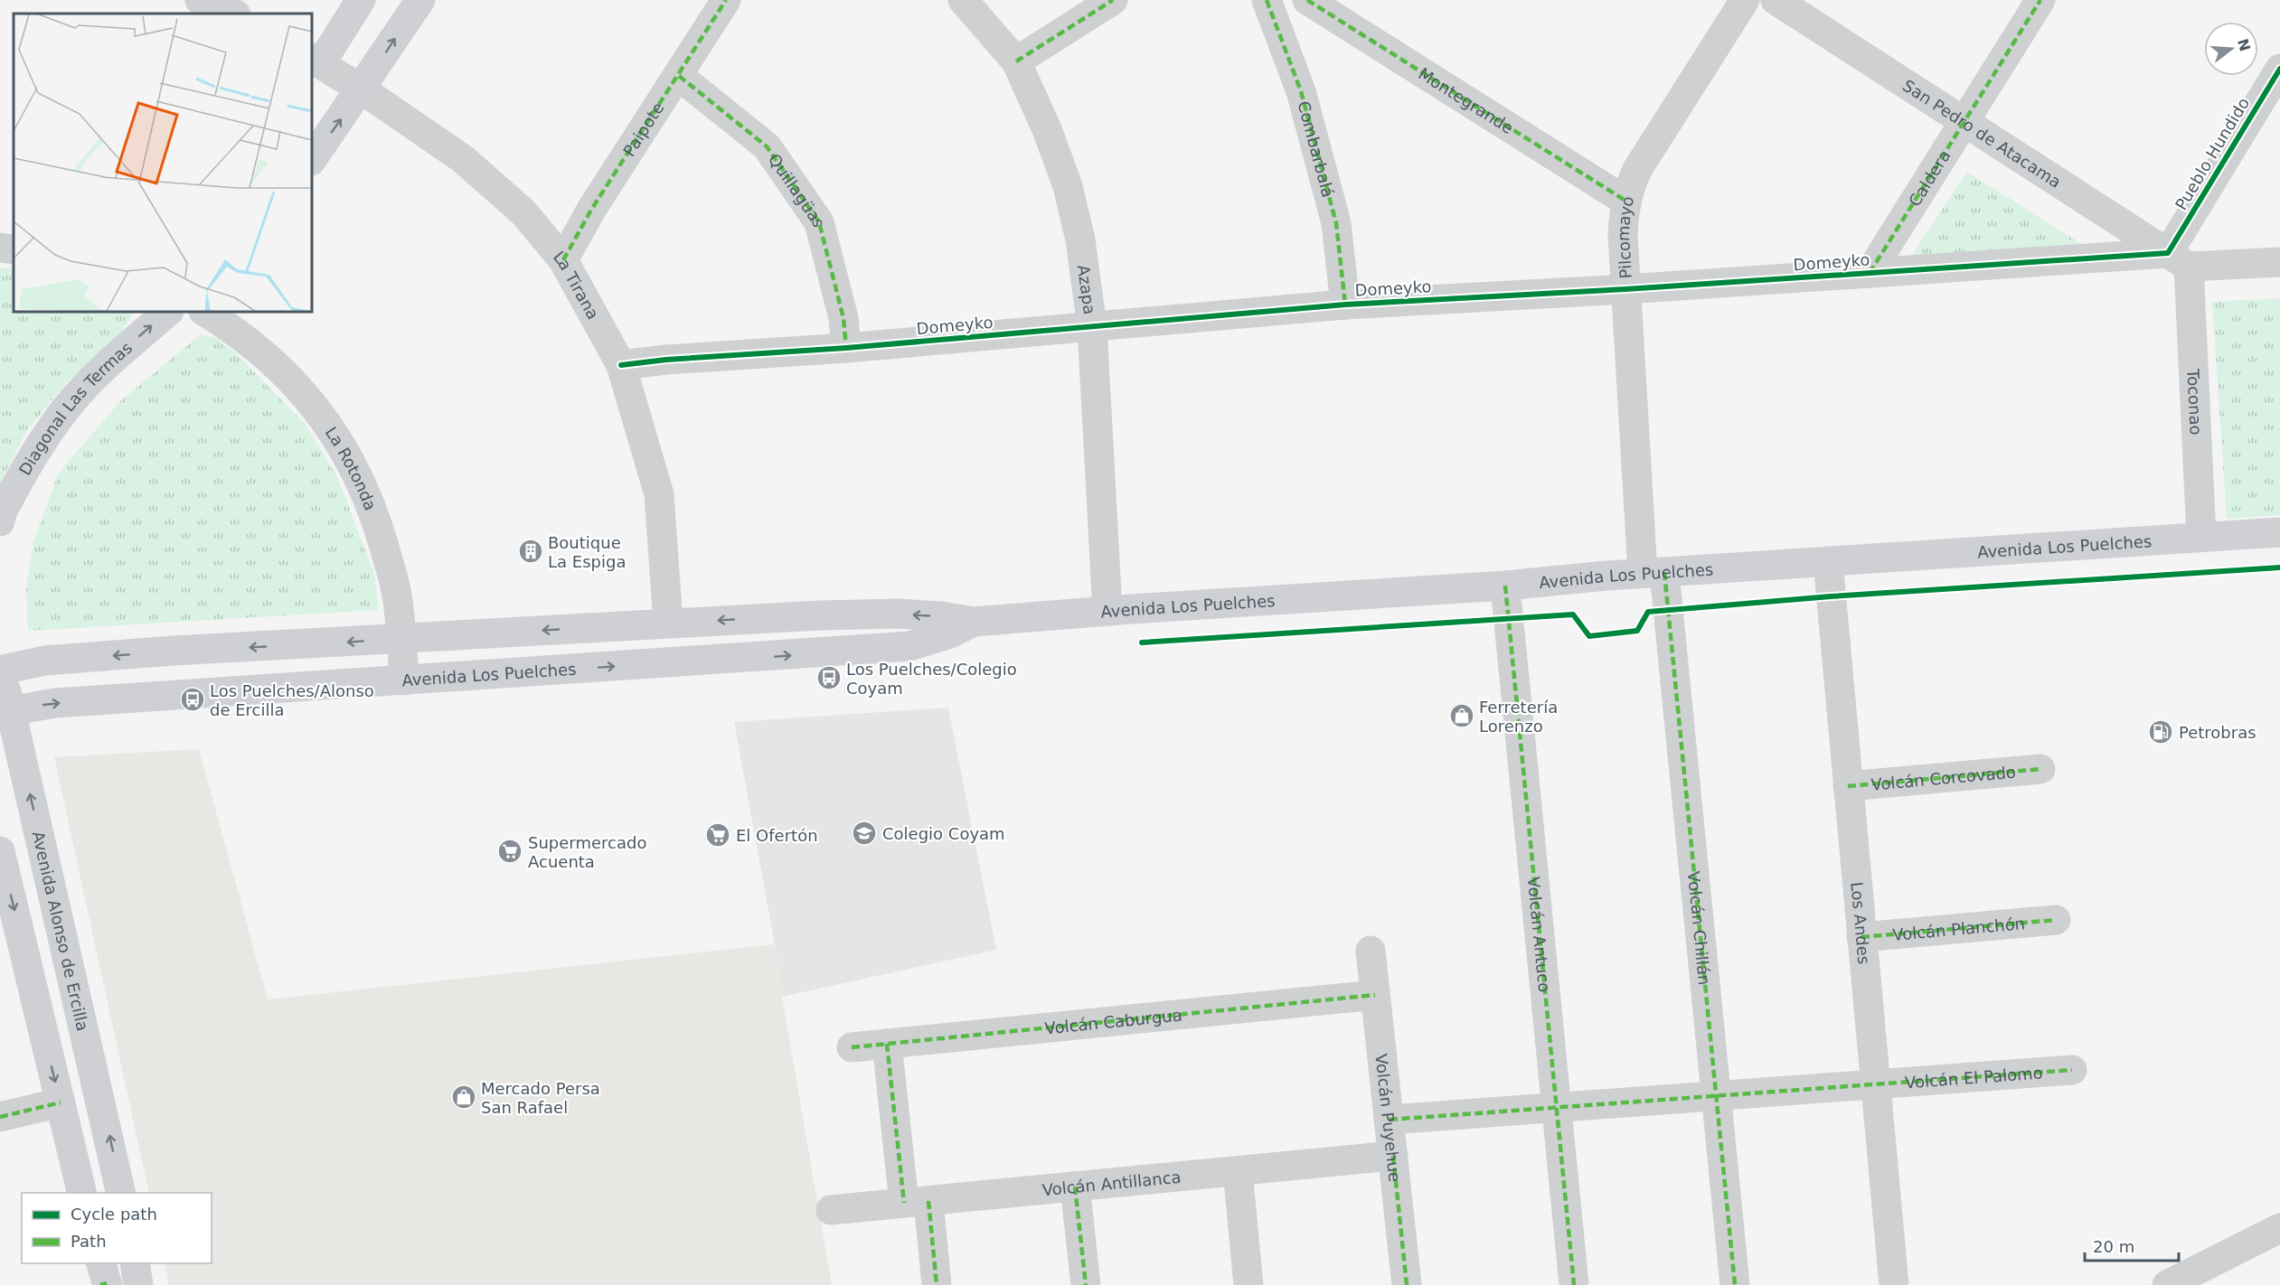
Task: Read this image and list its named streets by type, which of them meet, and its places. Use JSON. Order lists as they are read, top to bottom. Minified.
{"streets":{"main road":["Diagonal Las Termas","Avenida Los Puelches","Avenida Alonso de Ercilla"],"street":["Montegrande","Paipote","San Pedro de Atacama","Combarbalá","Pueblo Hundido","Caldera","Quillagüas","Pilcomayo","Domeyko","La Tirana","Azapa","Toconao","La Rotonda","Volcán Corcovado","Los Andes","Volcán Chillán","Volcán Planchón","Volcán Antuco","Volcán Caburgua","Volcán El Palomo","Volcán Puyehue","Volcán Antillanca"]},"crossings":[["Montegrande","Pilcomayo"],["Paipote","Quillagüas"],["Paipote","La Tirana"],["San Pedro de Atacama","Pueblo Hundido"],["San Pedro de Atacama","Caldera"],["San Pedro de Atacama","Domeyko"],["San Pedro de Atacama","Toconao"],["Combarbalá","Domeyko"],["Pueblo Hundido","Domeyko"],["Pueblo Hundido","Toconao"],["Caldera","Domeyko"],["Quillagüas","Domeyko"],["Pilcomayo","Domeyko"],["Pilcomayo","Avenida Los Puelches"],["Pilcomayo","Volcán Chillán"],["Domeyko","La Tirana"],["Domeyko","Azapa"],["Domeyko","Toconao"],["La Tirana","Avenida Los Puelches"],["Azapa","Avenida Los Puelches"],["Toconao","Avenida Los Puelches"],["La Rotonda","Avenida Los Puelches"],["Avenida Los Puelches","Los Andes"],["Avenida Los Puelches","Volcán Chillán"],["Avenida Los Puelches","Avenida Alonso de Ercilla"],["Avenida Los Puelches","Volcán Antuco"],["Volcán Corcovado","Los Andes"],["Los Andes","Volcán Planchón"],["Los Andes","Volcán El Palomo"],["Volcán Chillán","Volcán El Palomo"],["Volcán Antuco","Volcán El Palomo"],["Volcán Caburgua","Volcán Puyehue"],["Volcán El Palomo","Volcán Puyehue"],["Volcán Puyehue","Volcán Antillanca"]],"one_way":["Diagonal Las Termas"],"places":{"building":["Boutique La Espiga"],"bus stop":["Los Puelches/Colegio Coyam","Los Puelches/Alonso de Ercilla"],"shop":["Ferretería Lorenzo","Mercado Persa San Rafael"],"fuel station":["Petrobras"],"school or university":["Colegio Coyam"],"supermarket":["El Ofertón","Supermercado Acuenta"]},"legend":["Cycle path","Path"],"scale_bar":"20 m","north":"right"}
